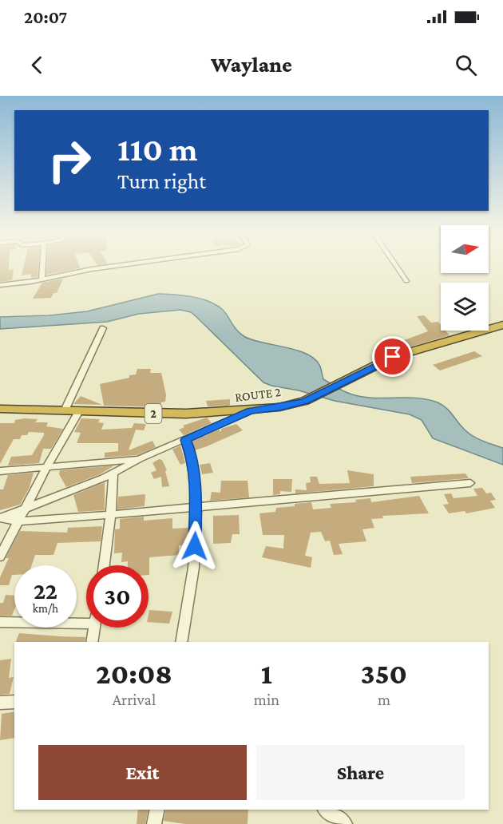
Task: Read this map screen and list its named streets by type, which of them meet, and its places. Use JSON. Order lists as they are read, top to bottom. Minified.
{"streets":{"highway":["ROUTE 2","2"]},"north":"right","page":{"status":"20:07","header":"Waylane","turn":["110 m","Turn right"],"speed":"22 km/h","limit":"30","eta":["20:08","Arrival","1","min","350","m"],"buttons":["Exit","Share"]}}
